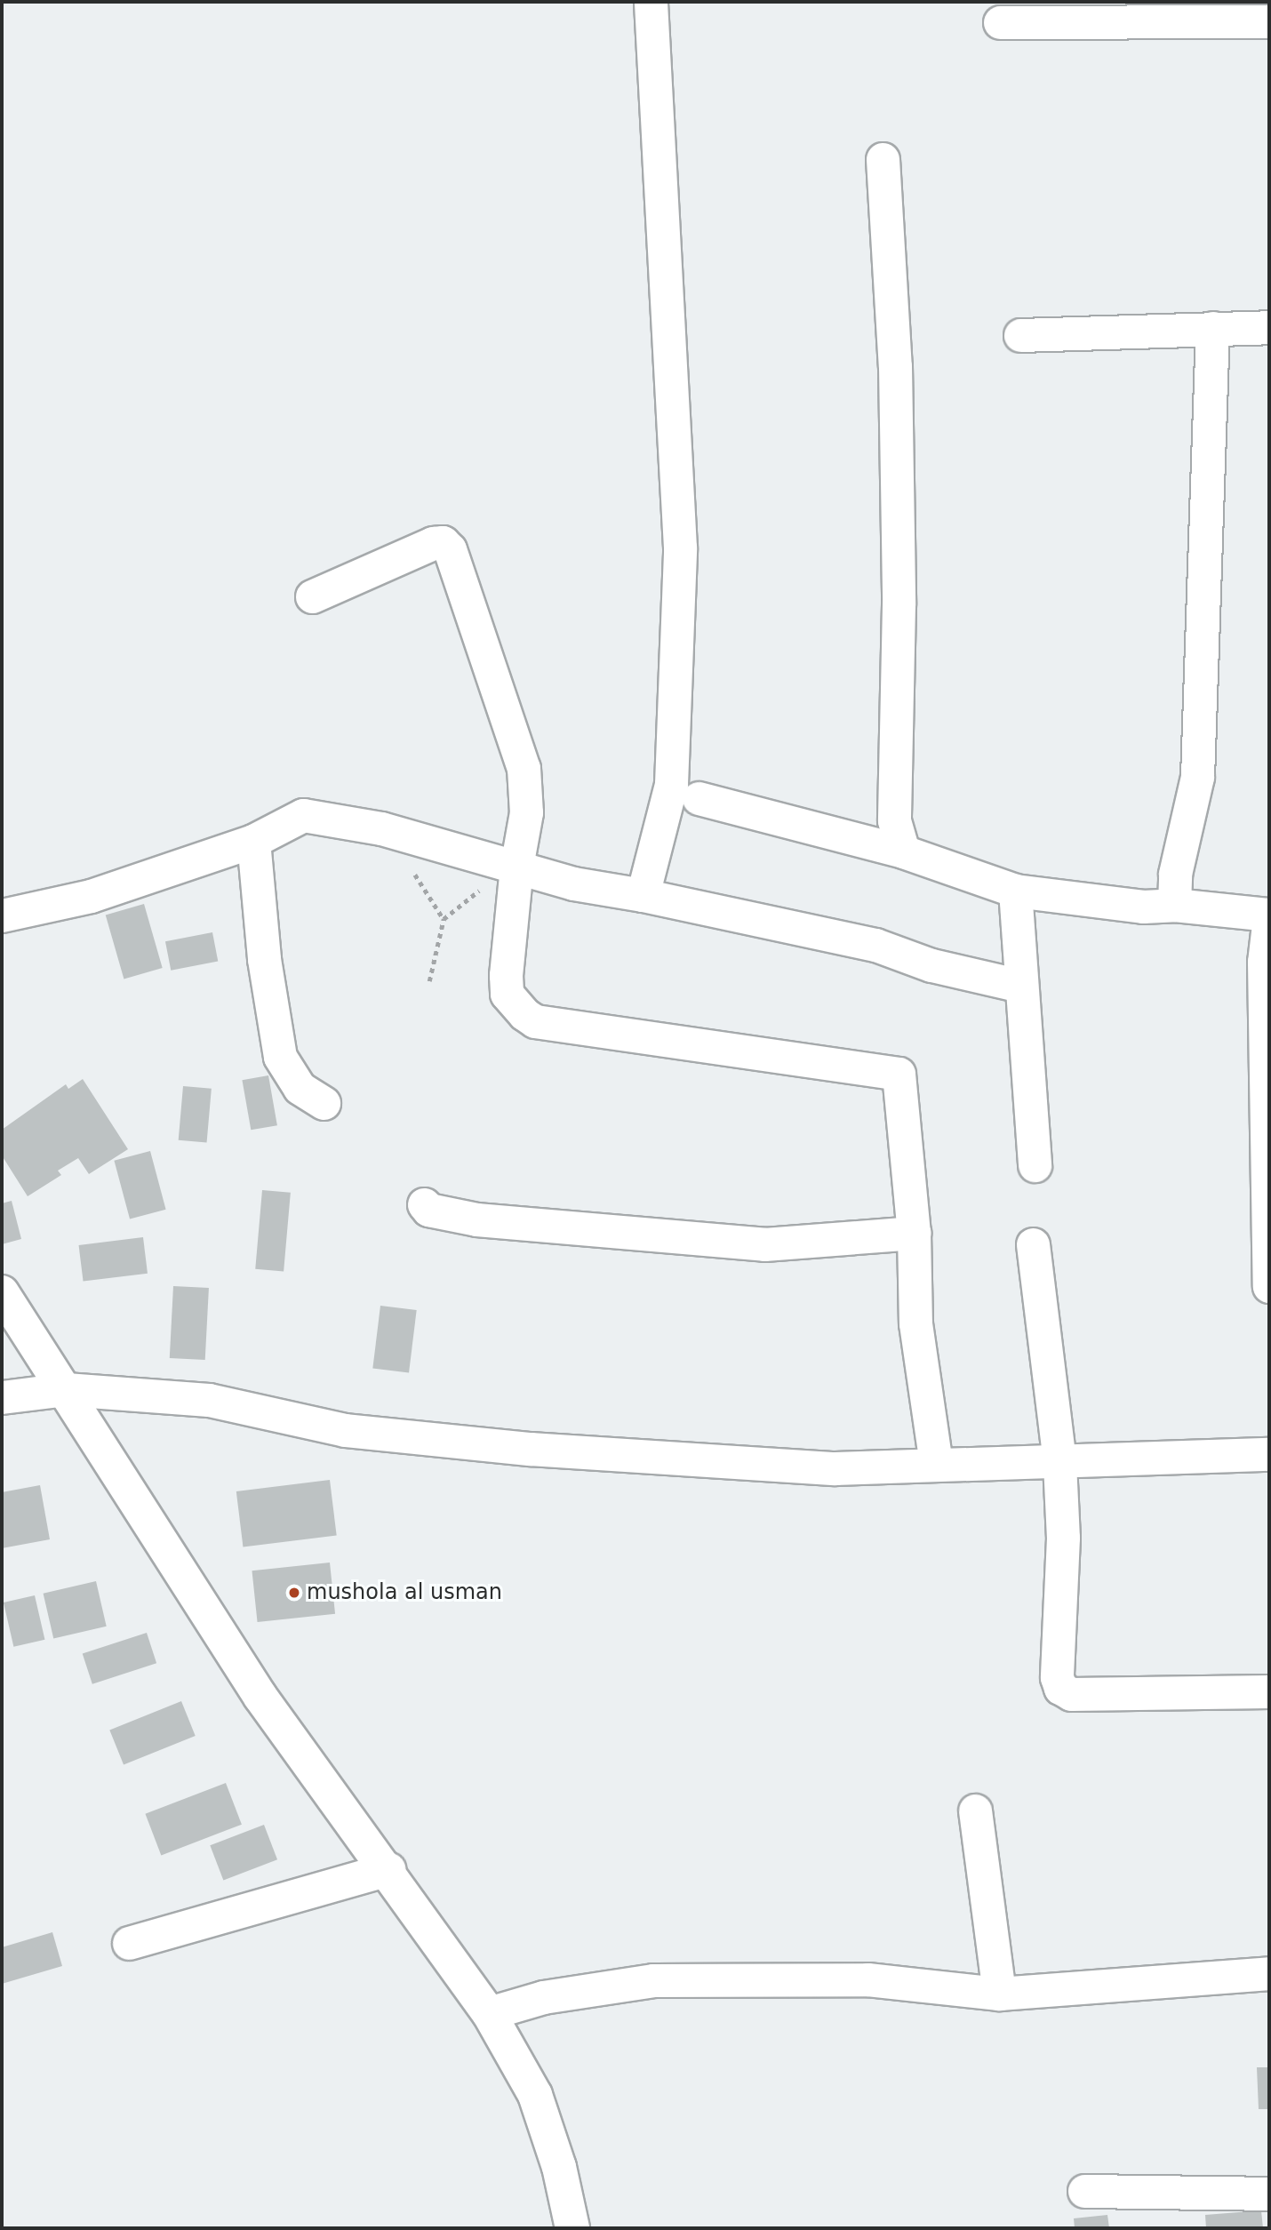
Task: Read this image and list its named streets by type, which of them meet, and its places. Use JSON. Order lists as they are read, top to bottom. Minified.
{"places":["mushola al usman"]}
